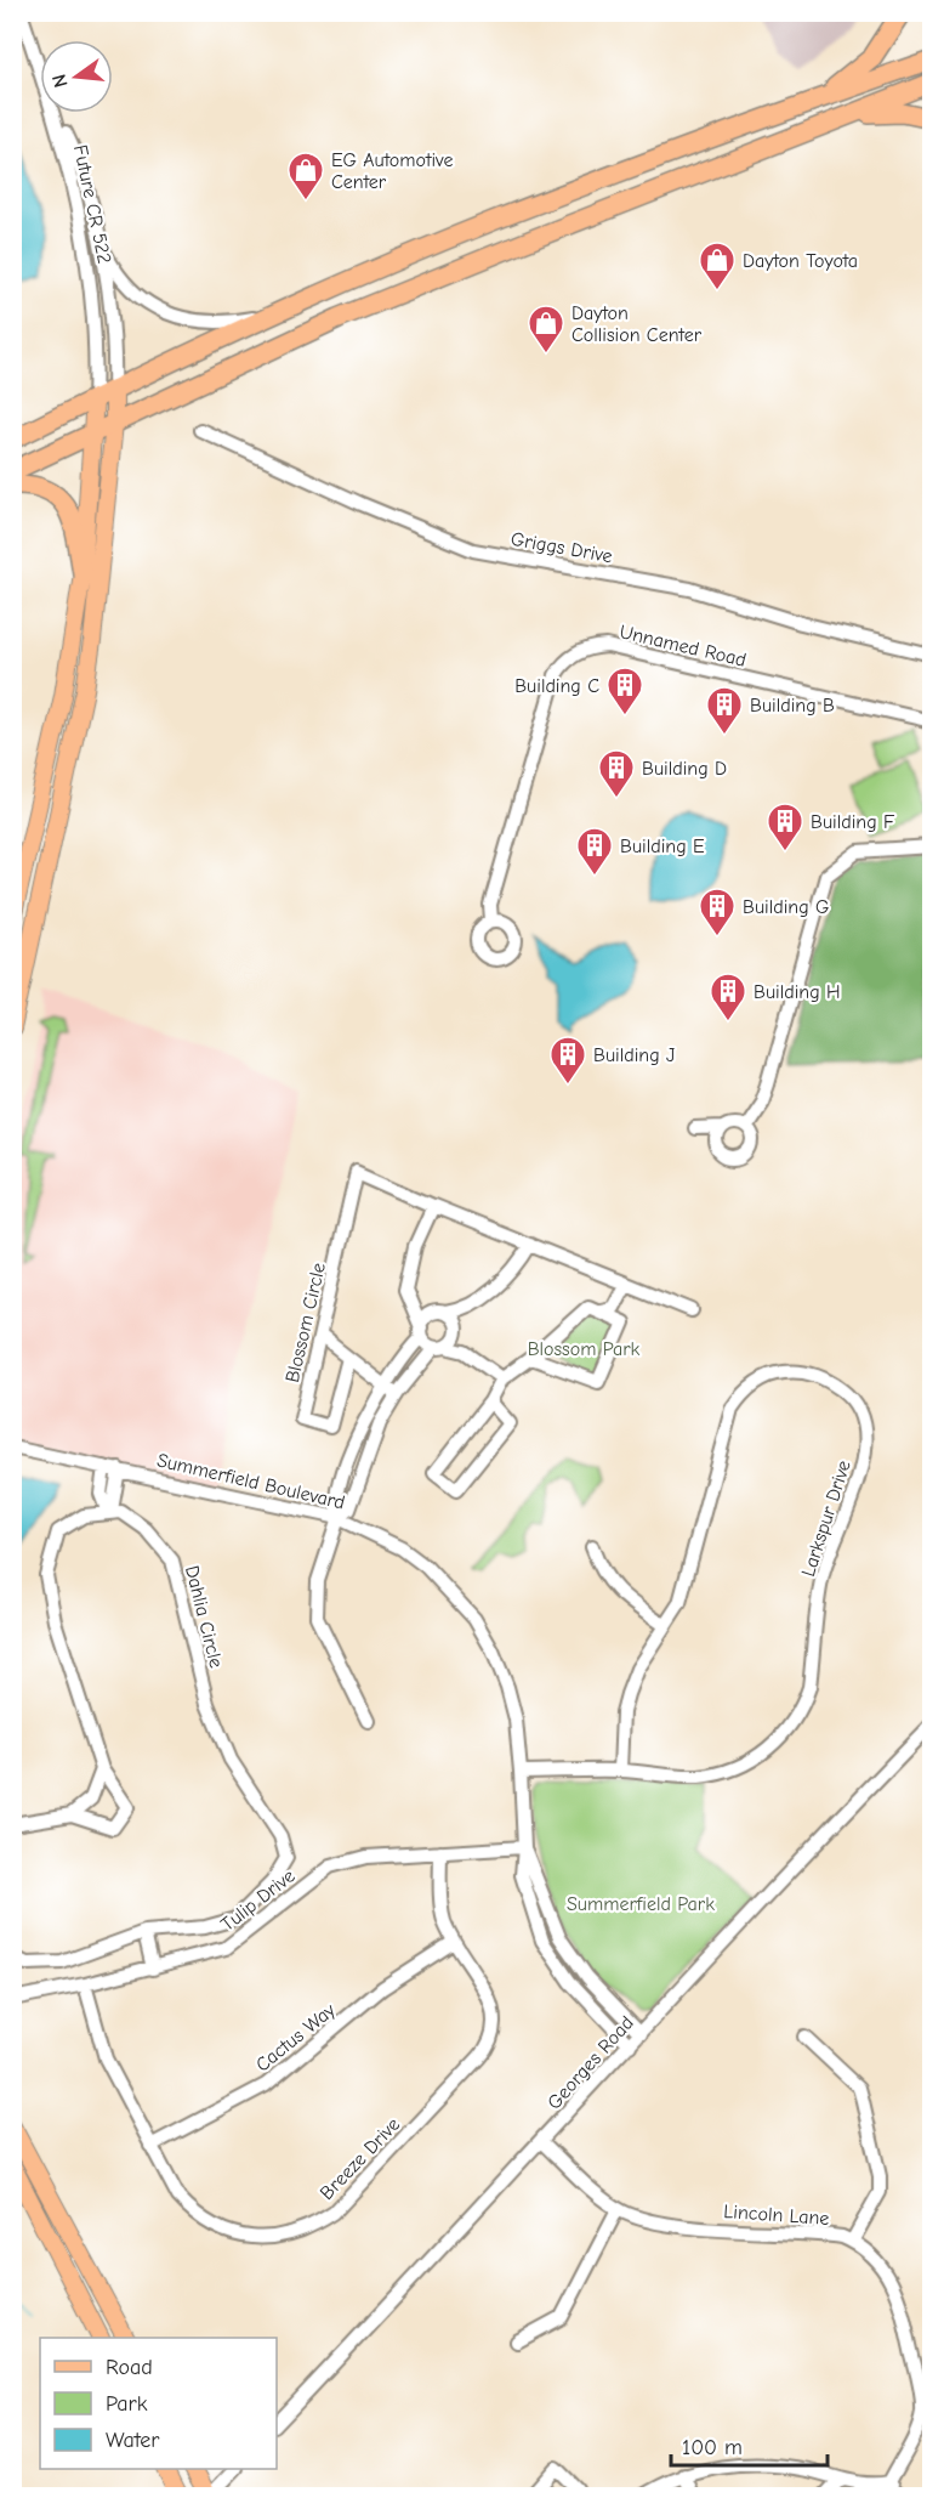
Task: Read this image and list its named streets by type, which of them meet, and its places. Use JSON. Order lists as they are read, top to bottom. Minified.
{"streets":{"street":["Future CR 522","Griggs Drive","Unnamed Road","Blossom Circle","Summerfield Boulevard","Larkspur Drive","Dahlia Circle","Tulip Drive","Cactus Way","Georges Road","Breeze Drive","Lincoln Lane"]},"crossings":[["Summerfield Boulevard","Larkspur Drive"],["Summerfield Boulevard","Tulip Drive"],["Summerfield Boulevard","Georges Road"],["Tulip Drive","Breeze Drive"],["Cactus Way","Breeze Drive"],["Georges Road","Lincoln Lane"]],"parks":["Blossom Park","Summerfield Park"],"places":{"shop":["EG Automotive Center","Dayton Toyota","Dayton Collision Center"],"building":["Building C","Building B","Building D","Building F","Building E","Building G","Building H","Building J"]},"legend":["Road","Park","Water"],"scale_bar":"100 m","north":"left"}
